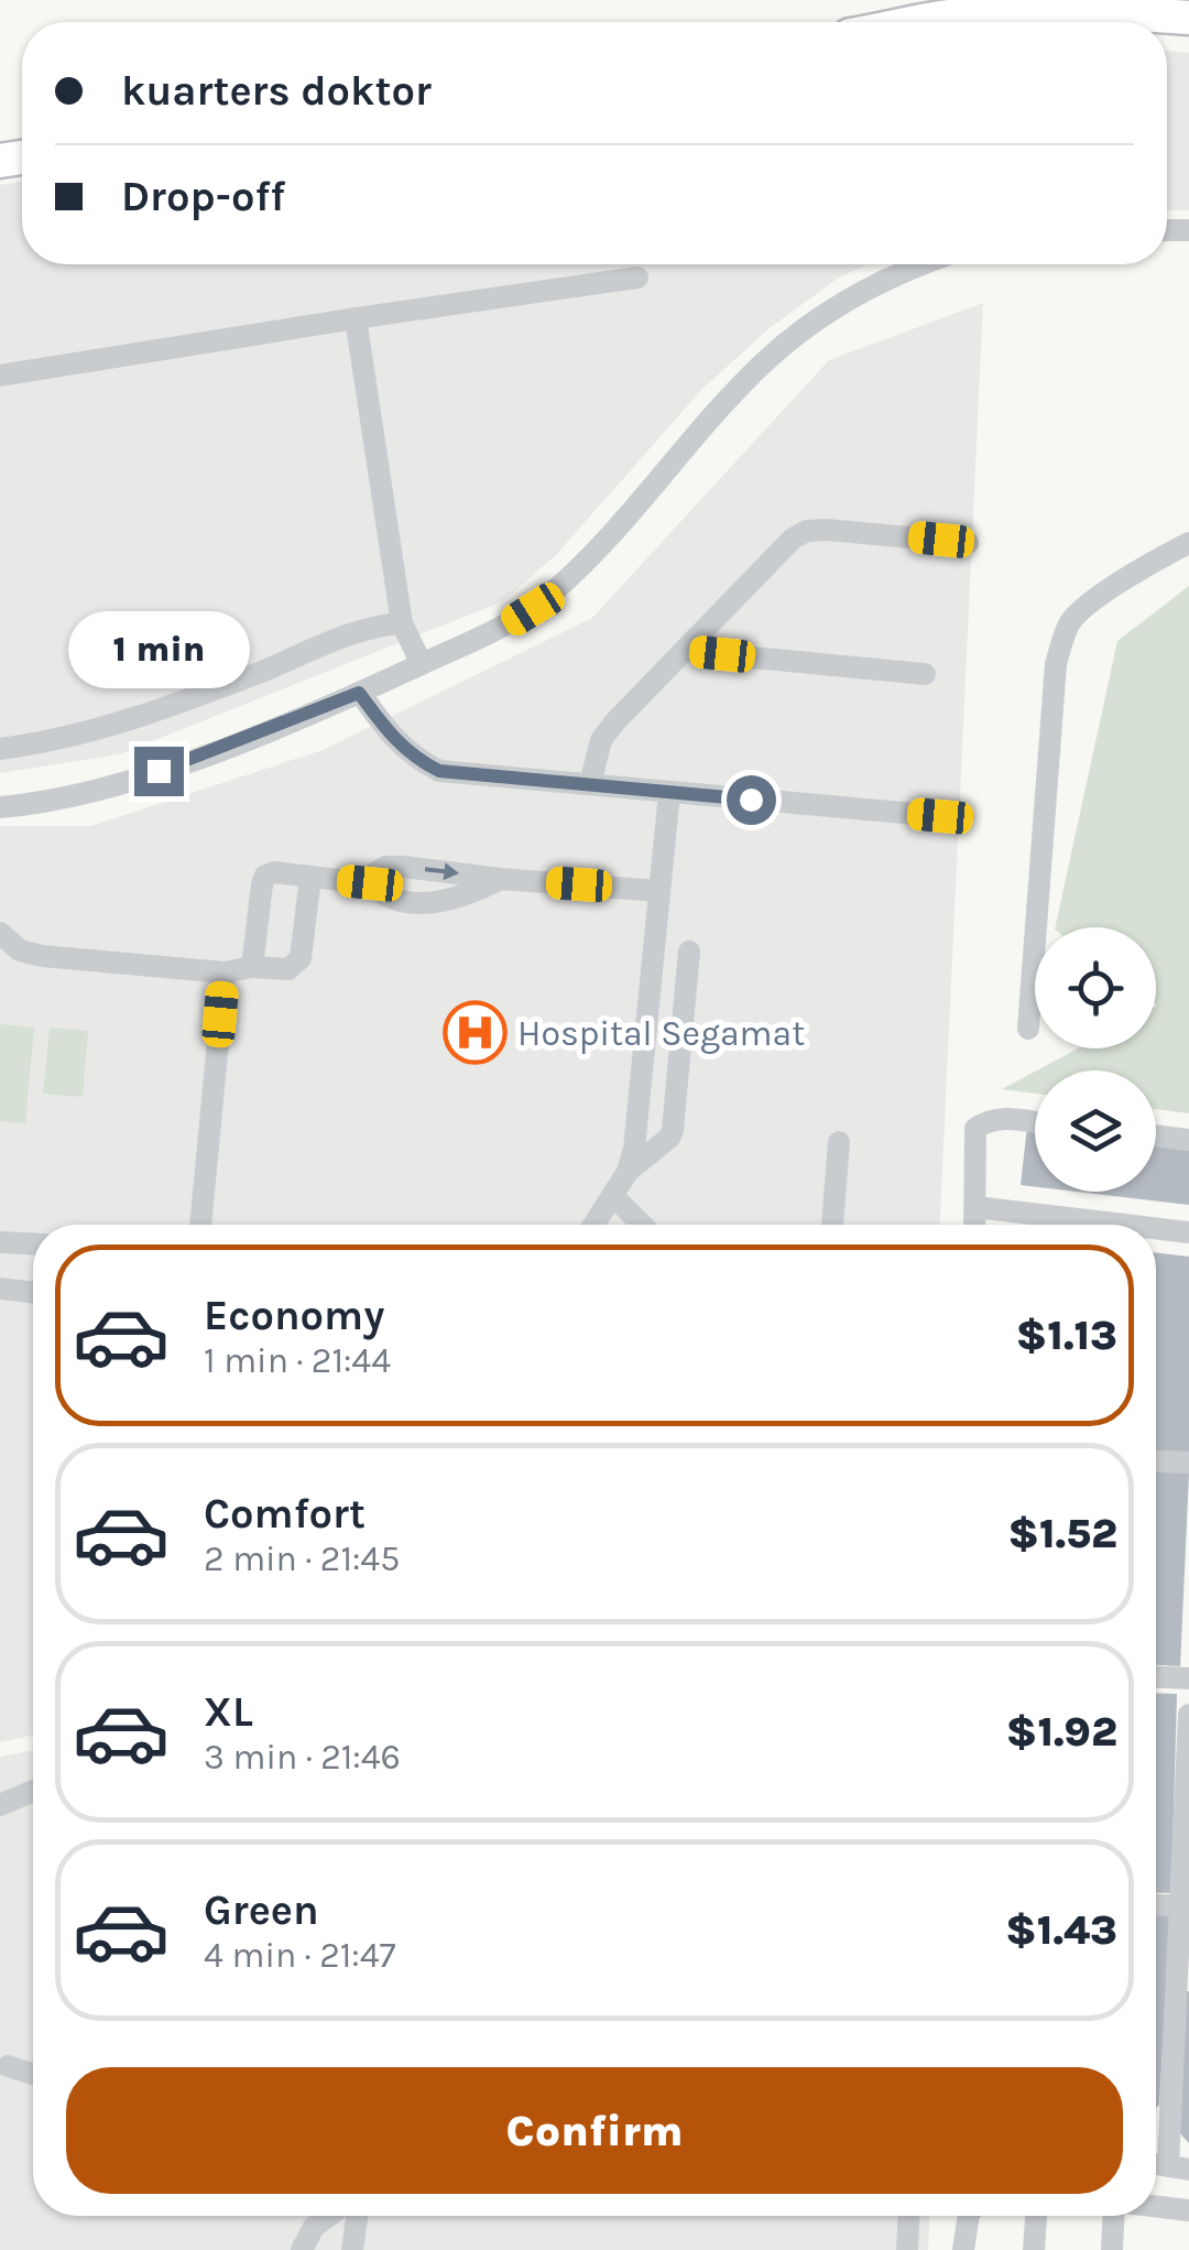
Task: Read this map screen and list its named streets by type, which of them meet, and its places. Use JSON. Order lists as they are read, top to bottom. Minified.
{"places":{"hospital":["Hospital Segamat"]},"page":{"banner":["kuarters doktor","Drop-off"],"bubble":"1 min","list":[{"name":"Economy","note":"1 min · 21:44","value":"$1.13"},{"name":"Comfort","note":"2 min · 21:45","value":"$1.52"},{"name":"XL","note":"3 min · 21:46","value":"$1.92"},{"name":"Green","note":"4 min · 21:47","value":"$1.43"}],"buttons":"Confirm"}}
